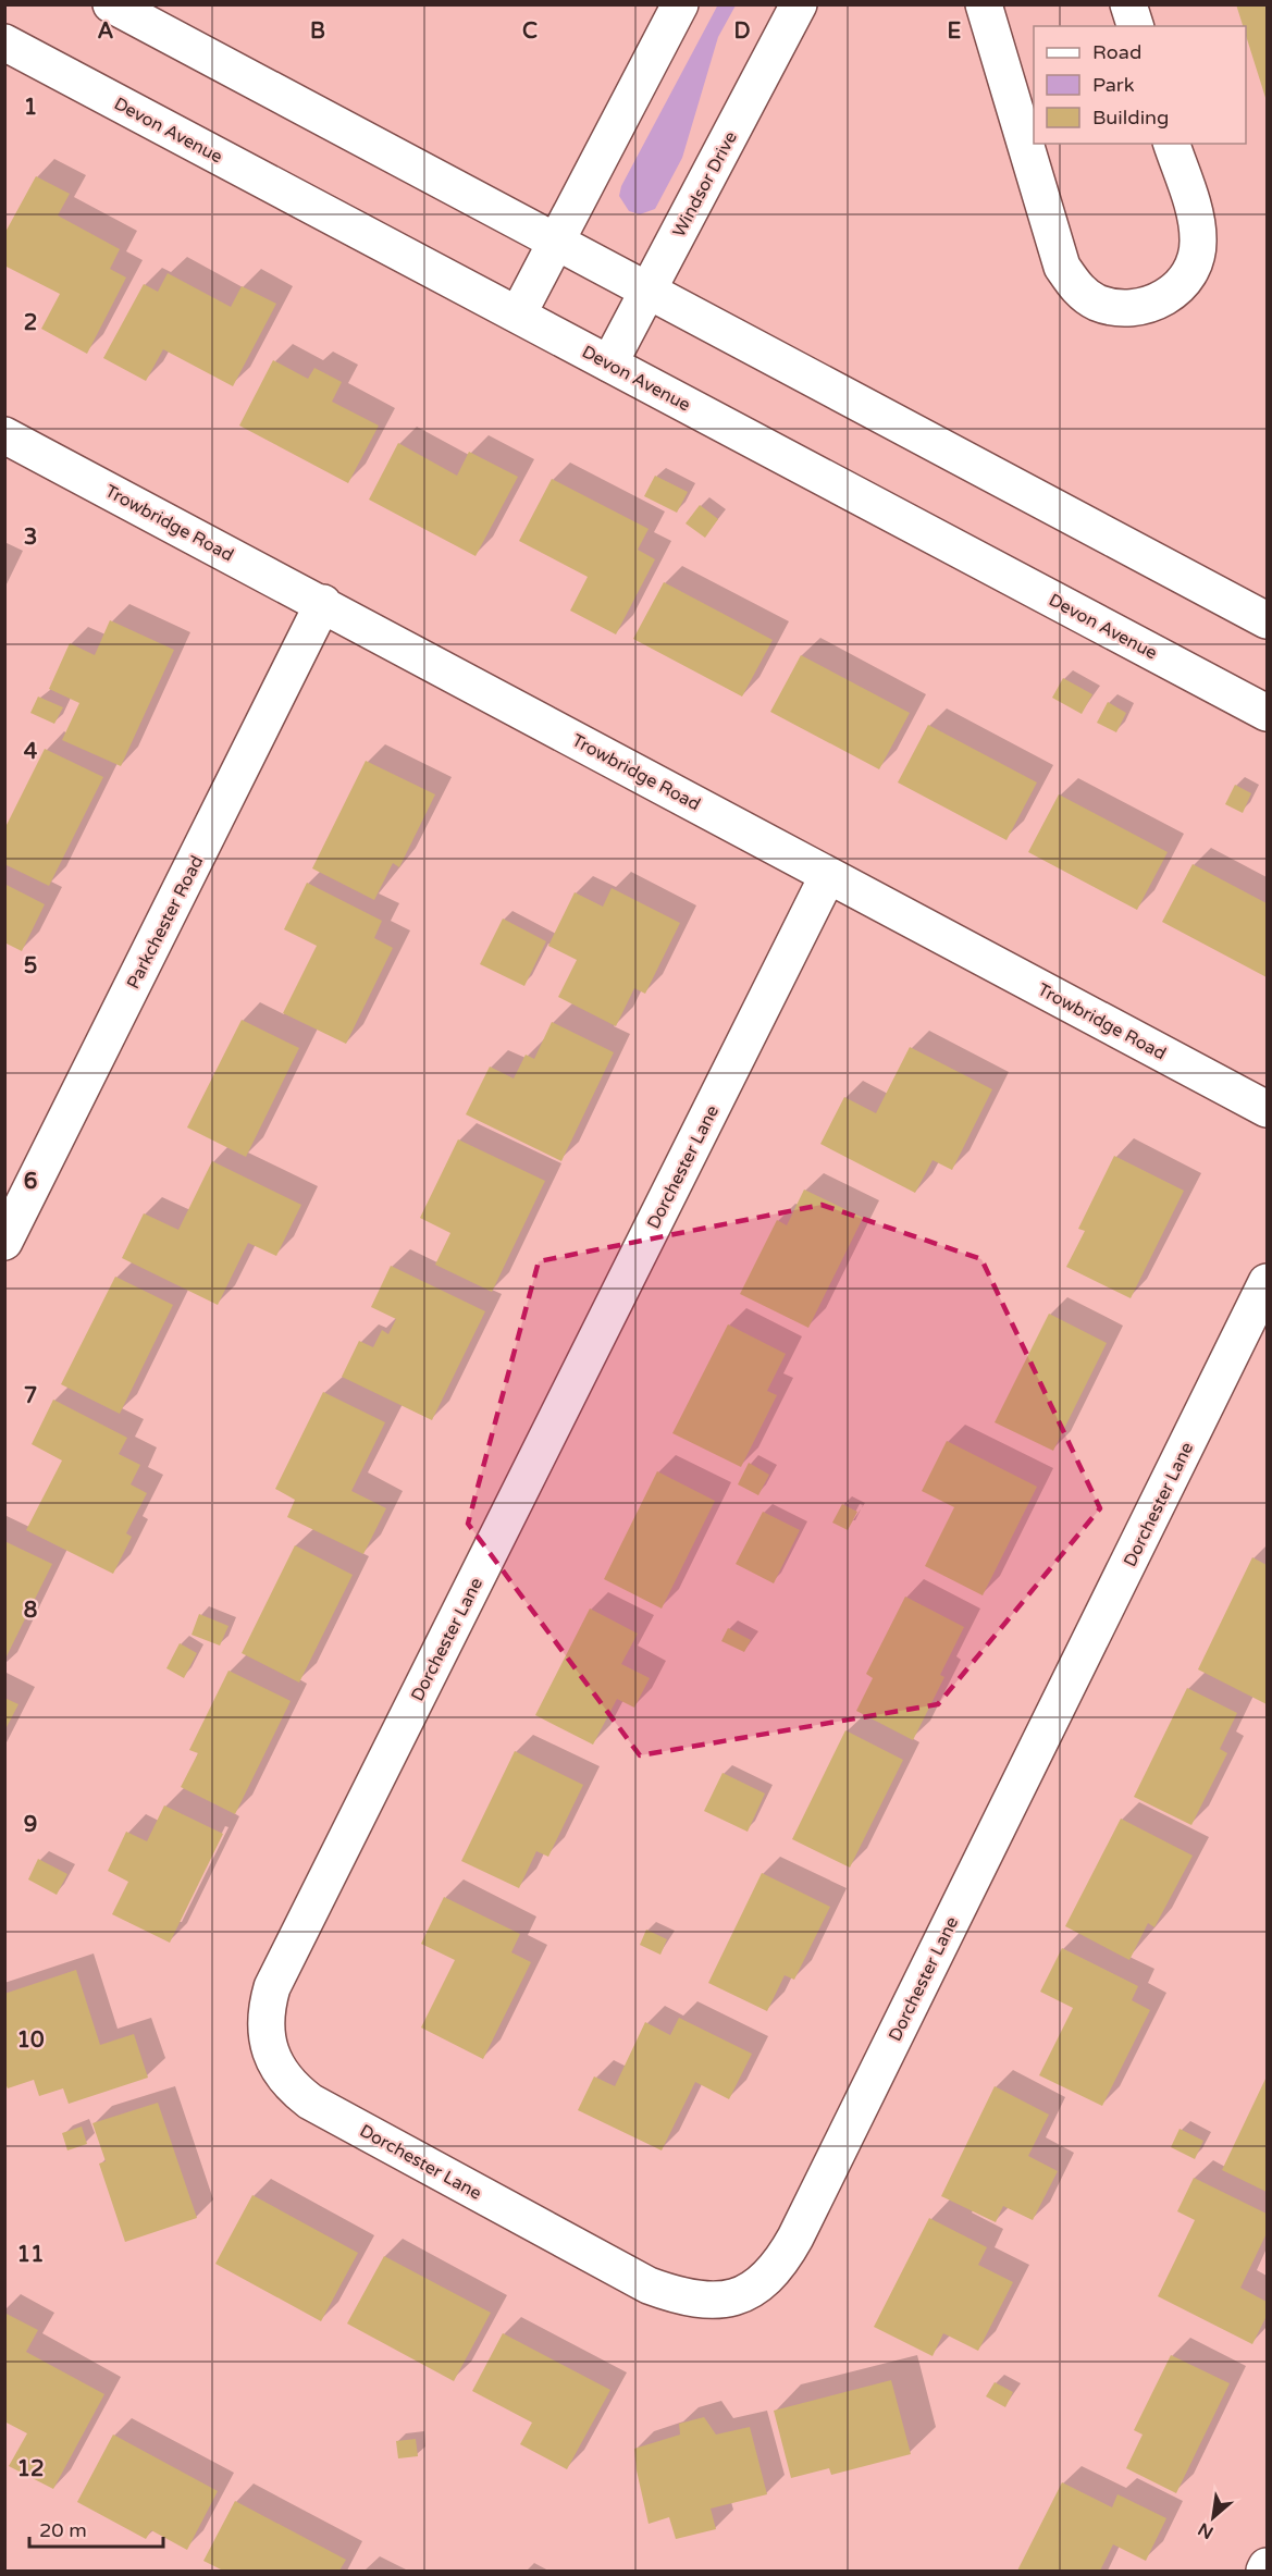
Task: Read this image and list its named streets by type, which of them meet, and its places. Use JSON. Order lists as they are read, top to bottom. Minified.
{"streets":{"street":["Devon Avenue","Windsor Drive","Trowbridge Road","Parkchester Road","Dorchester Lane"]},"crossings":[["Devon Avenue","Windsor Drive"],["Trowbridge Road","Parkchester Road"],["Trowbridge Road","Dorchester Lane"]],"legend":["Road","Park","Building"],"scale_bar":"20 m","north":"bottom left","grid":{"columns":["A","B","C","D","E"],"rows":["1","2","3","4","5","6","7","8","9","10","11","12"]}}
